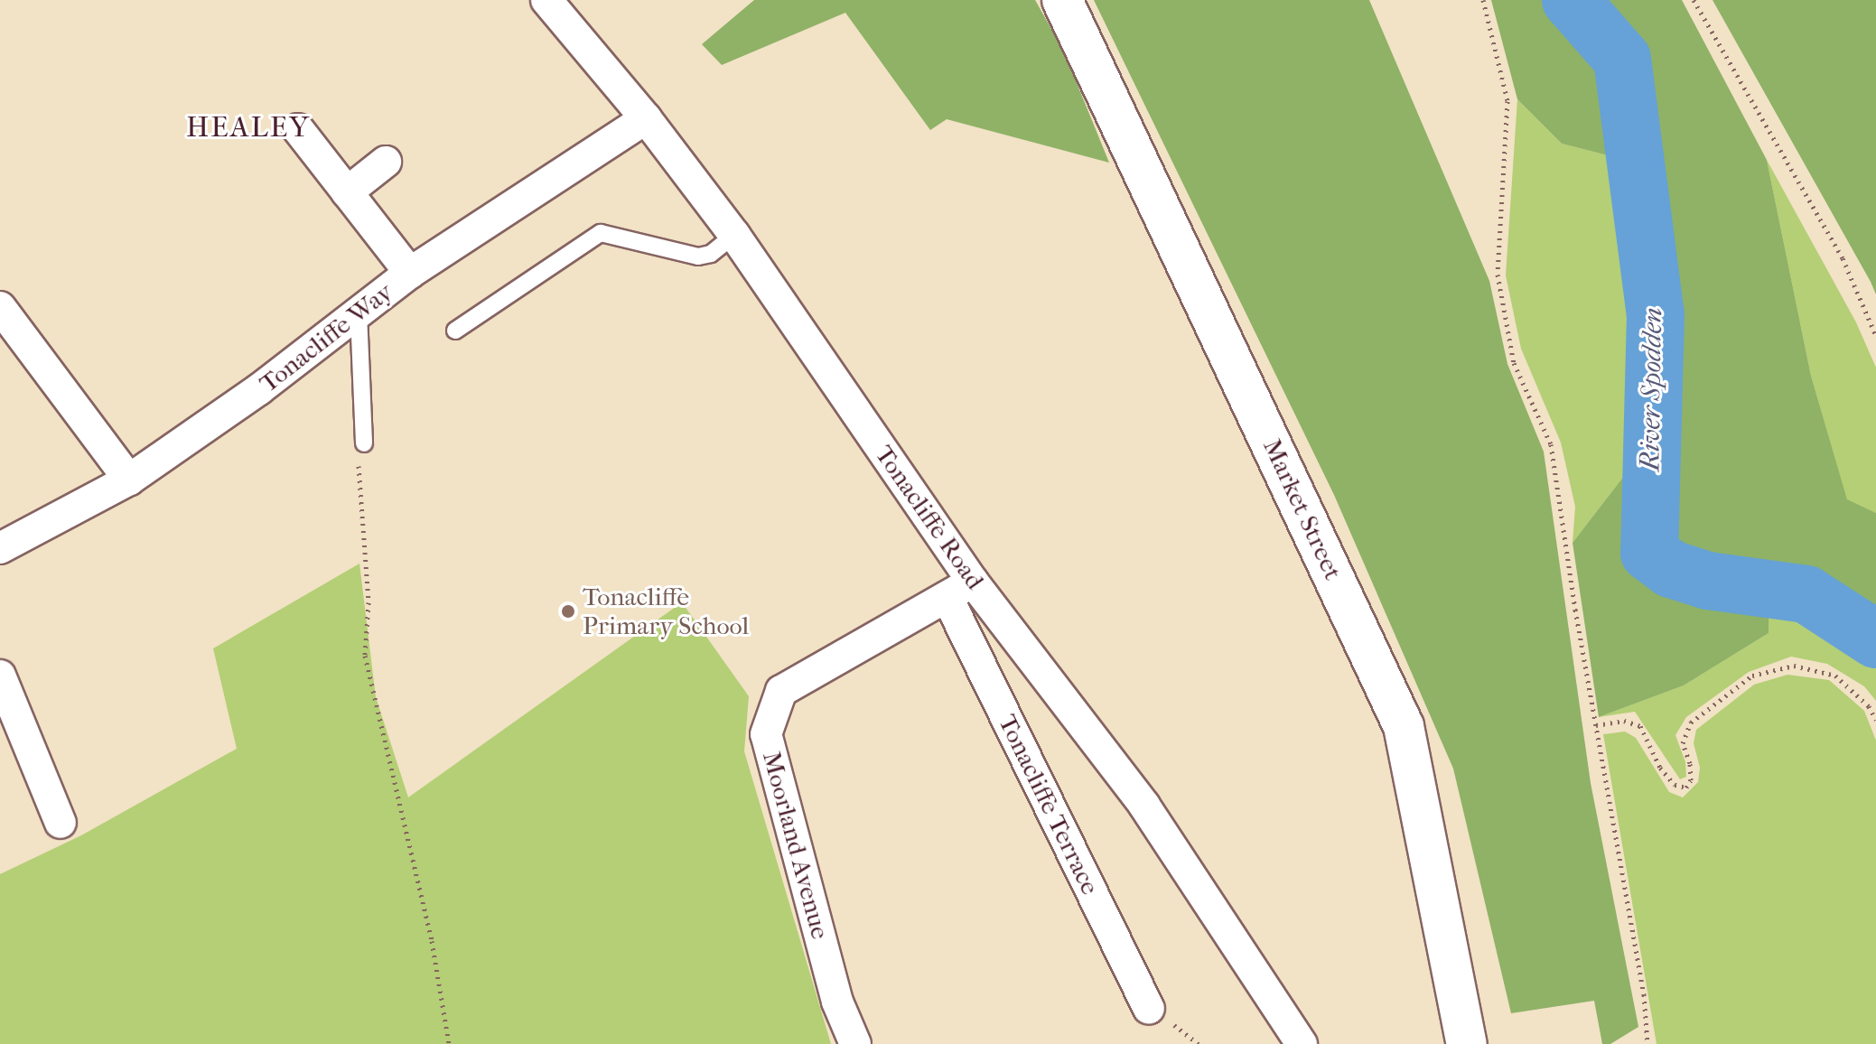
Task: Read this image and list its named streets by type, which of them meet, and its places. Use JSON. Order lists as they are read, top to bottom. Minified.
{"streets":{"main road":["Market Street"],"street":["Tonacliffe Way","Tonacliffe Road","Tonacliffe Terrace","Moorland Avenue"]},"crossings":[["Tonacliffe Way","Tonacliffe Road"],["Tonacliffe Road","Moorland Avenue"],["Tonacliffe Terrace","Moorland Avenue"]],"districts":["HEALEY"],"water":["River Spodden"],"places":["Tonacliffe Primary School"]}
